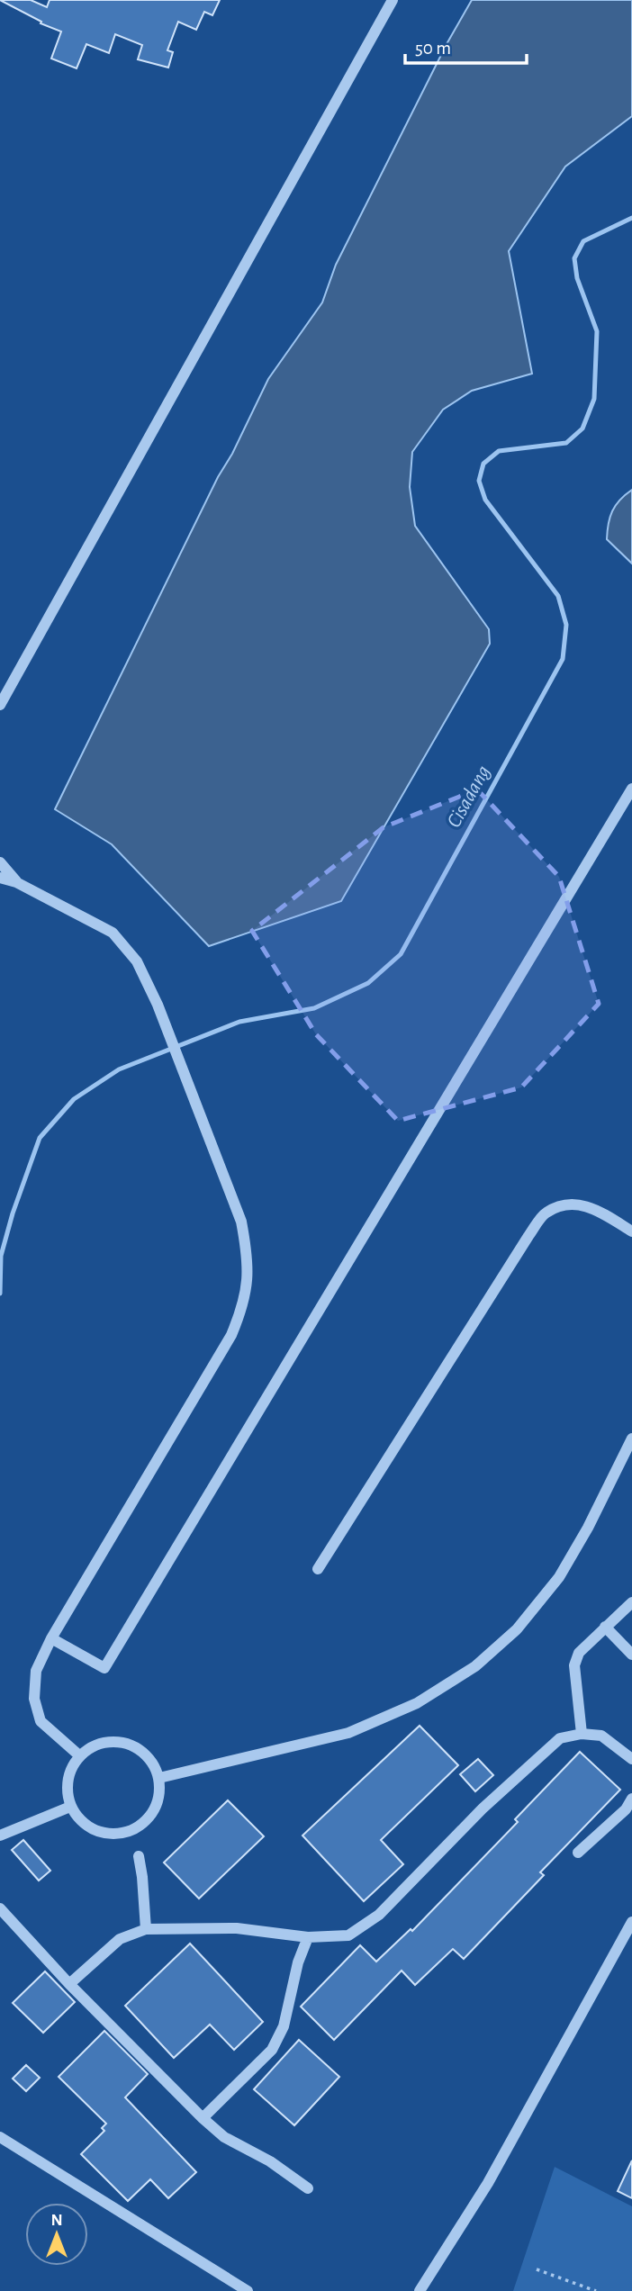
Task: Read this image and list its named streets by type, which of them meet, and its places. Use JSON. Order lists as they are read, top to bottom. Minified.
{"water":["Cisadang"],"scale_bar":"50 m","north":"top"}
